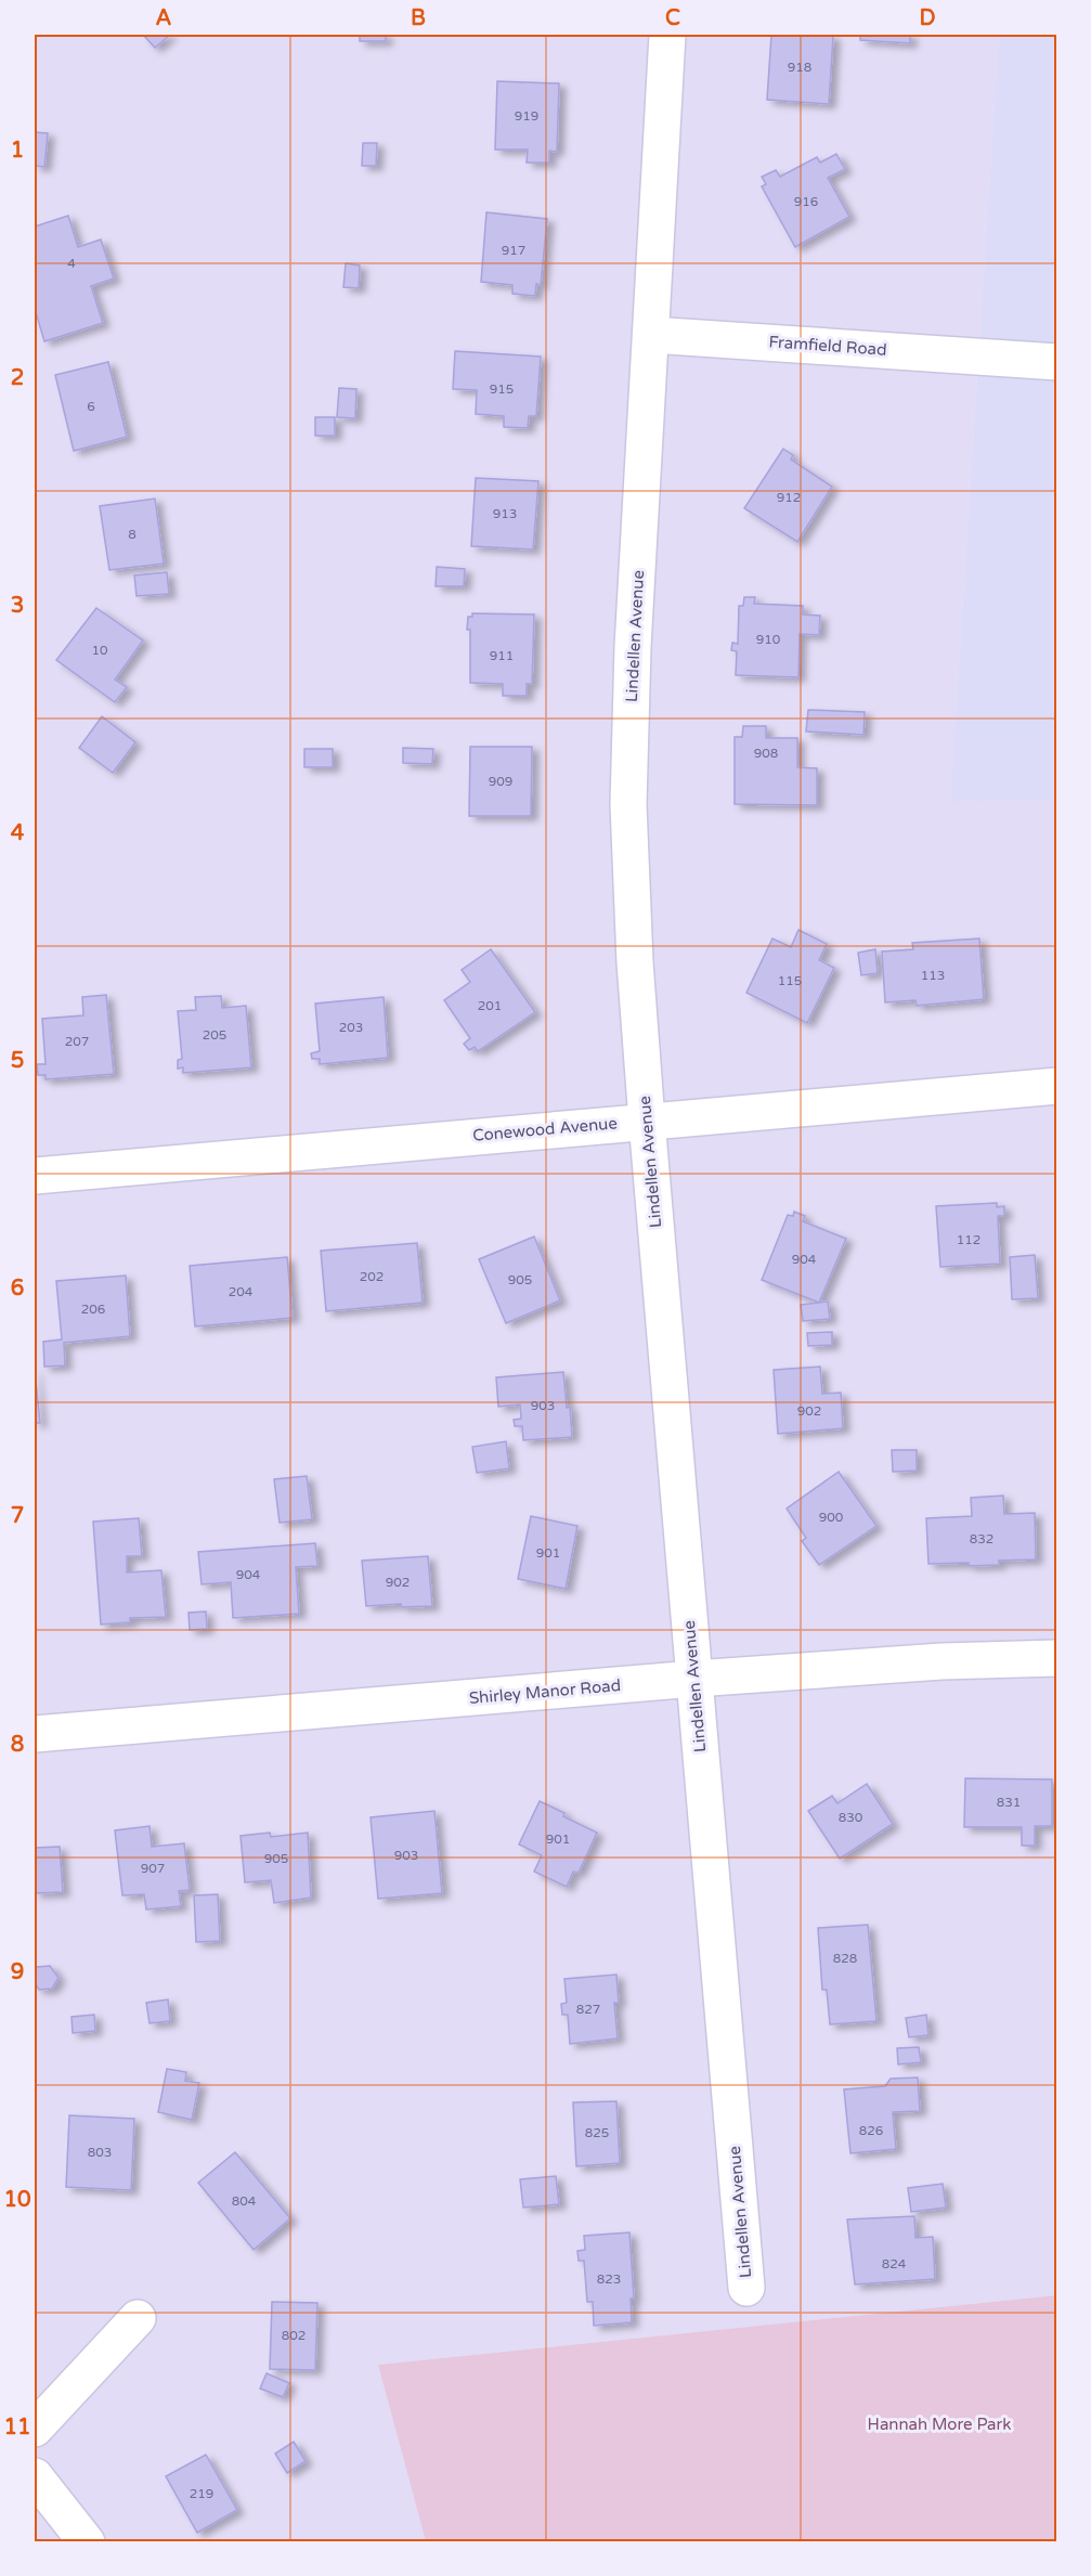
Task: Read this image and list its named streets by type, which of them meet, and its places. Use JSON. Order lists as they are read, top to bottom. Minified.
{"streets":{"street":["Framfield Road","Lindellen Avenue","Conewood Avenue","Shirley Manor Road"]},"crossings":[["Framfield Road","Lindellen Avenue"],["Lindellen Avenue","Conewood Avenue"],["Lindellen Avenue","Shirley Manor Road"]],"parks":["Hannah More Park"],"house_numbers":["918","919","916","917","4","915","6","912","913","8","910","10","911","908","909","113","115","201","203","205","207","112","904","202","905","204","206","903","902","900","832","901","904","902","831","830","901","903","905","907","828","827","826","825","803","804","824","823","802","219"],"grid":{"columns":["A","B","C","D"],"rows":["1","2","3","4","5","6","7","8","9","10","11"]}}
